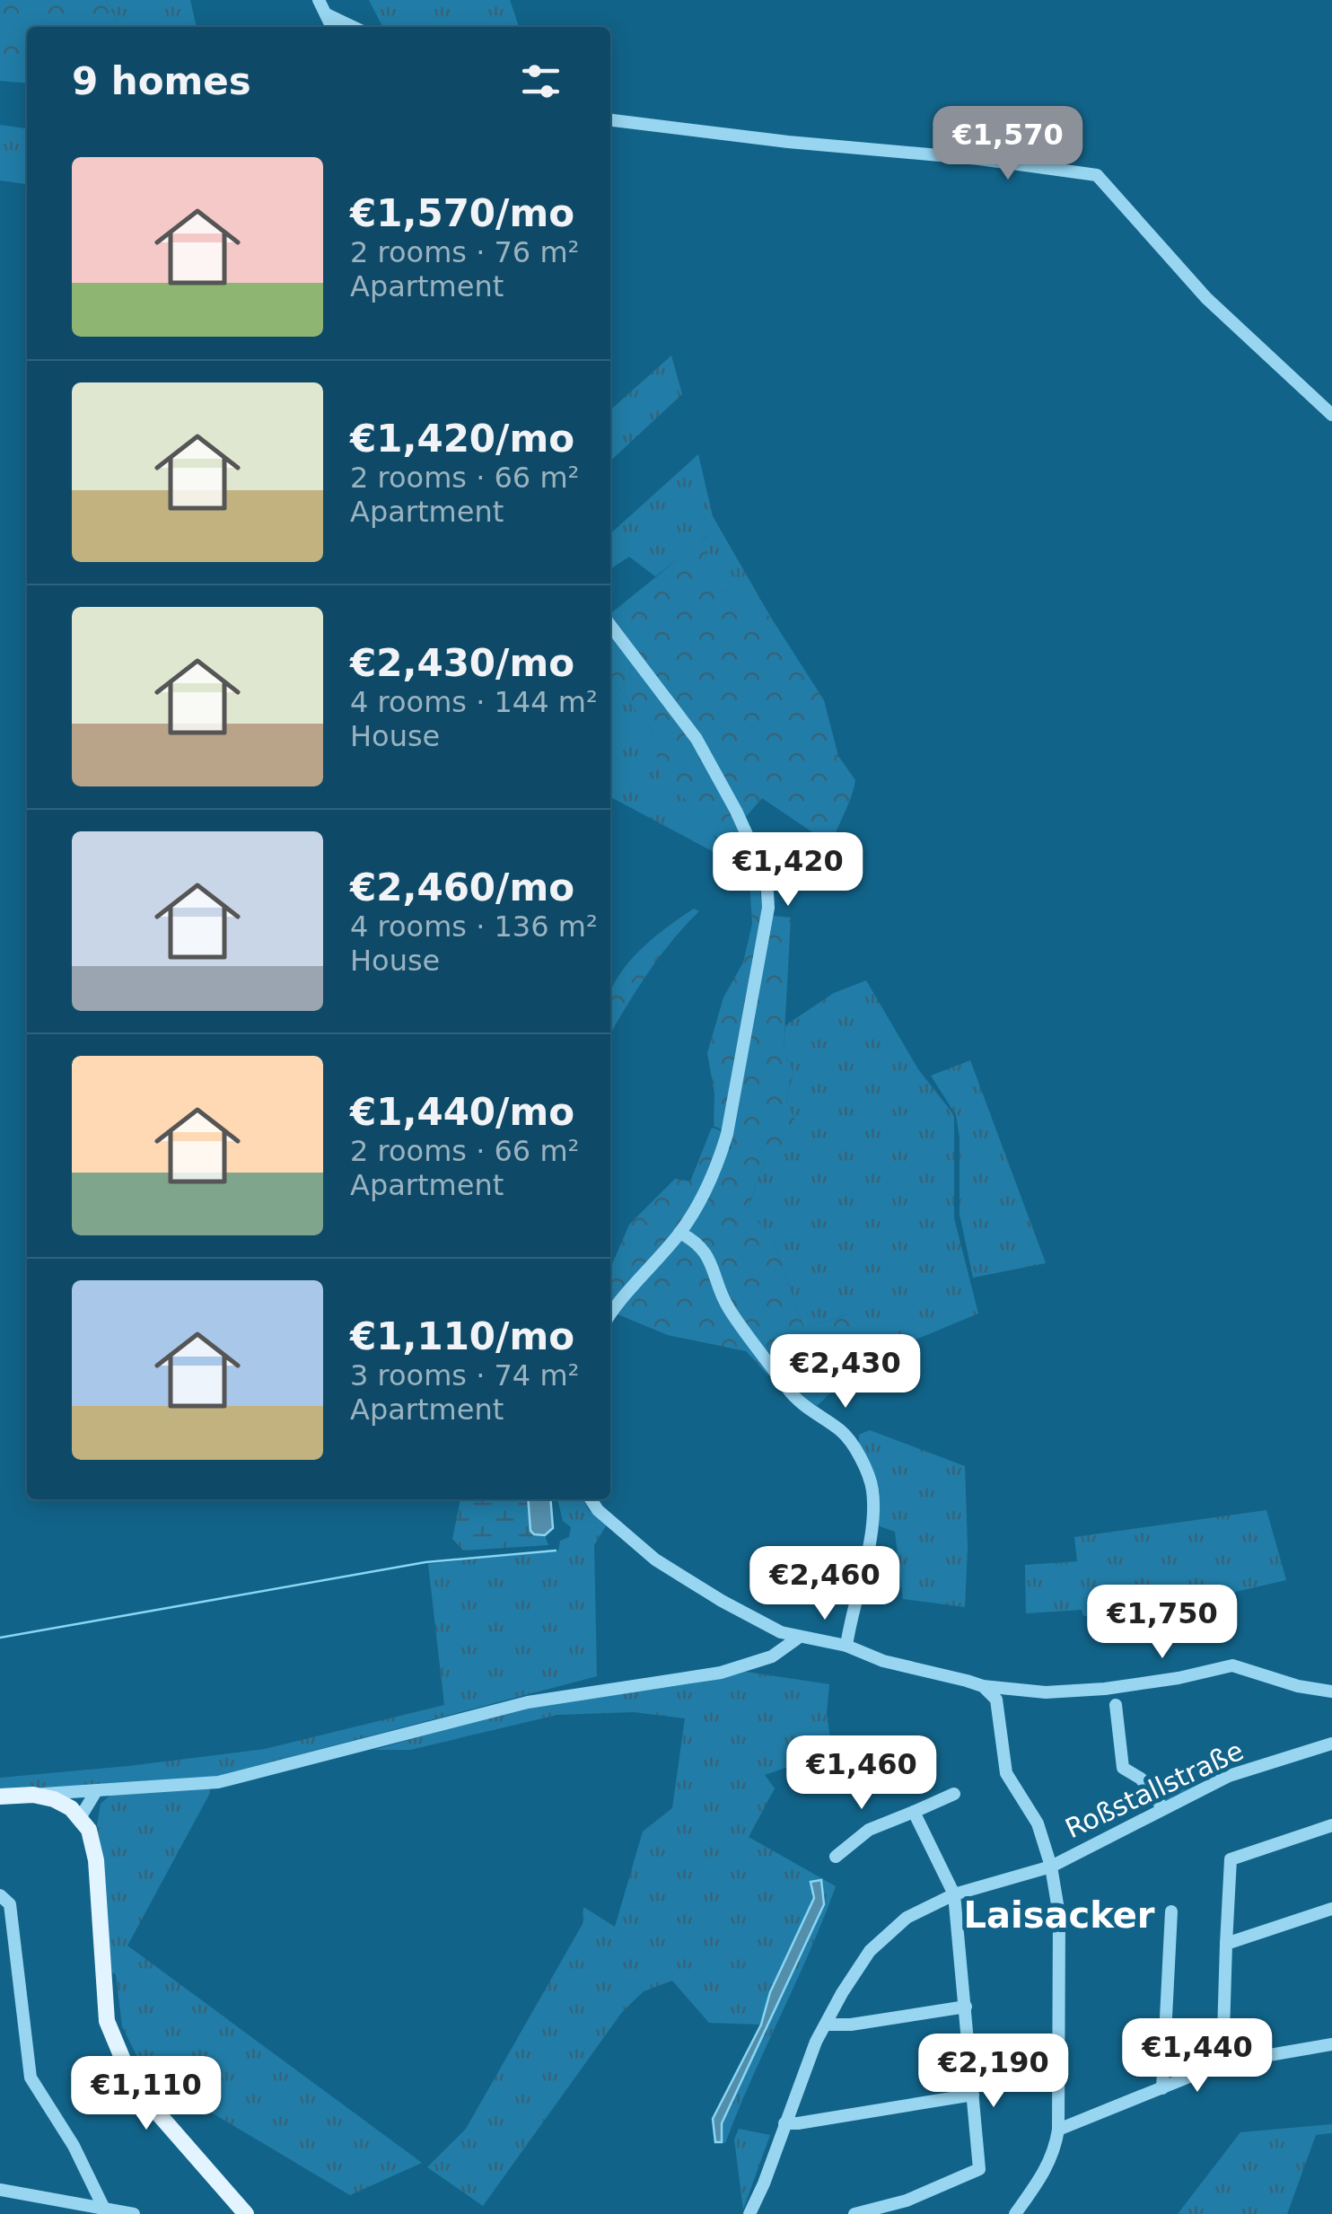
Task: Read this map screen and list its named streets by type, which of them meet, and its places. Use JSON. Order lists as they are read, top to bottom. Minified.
{"streets":{"street":["Roßstallstraße"]},"districts":["Laisacker"],"page":{"heading":"9 homes","price":["€1,570","€1,420","€2,430","€2,460","€1,750","€1,460","€1,440","€2,190","€1,110"],"list":[{"name":"€1,570/mo","note":"2 rooms · 76 m² · Apartment"},{"name":"€1,420/mo","note":"2 rooms · 66 m² · Apartment"},{"name":"€2,430/mo","note":"4 rooms · 144 m² · House"},{"name":"€2,460/mo","note":"4 rooms · 136 m² · House"},{"name":"€1,440/mo","note":"2 rooms · 66 m² · Apartment"},{"name":"€1,110/mo","note":"3 rooms · 74 m² · Apartment"}]}}
